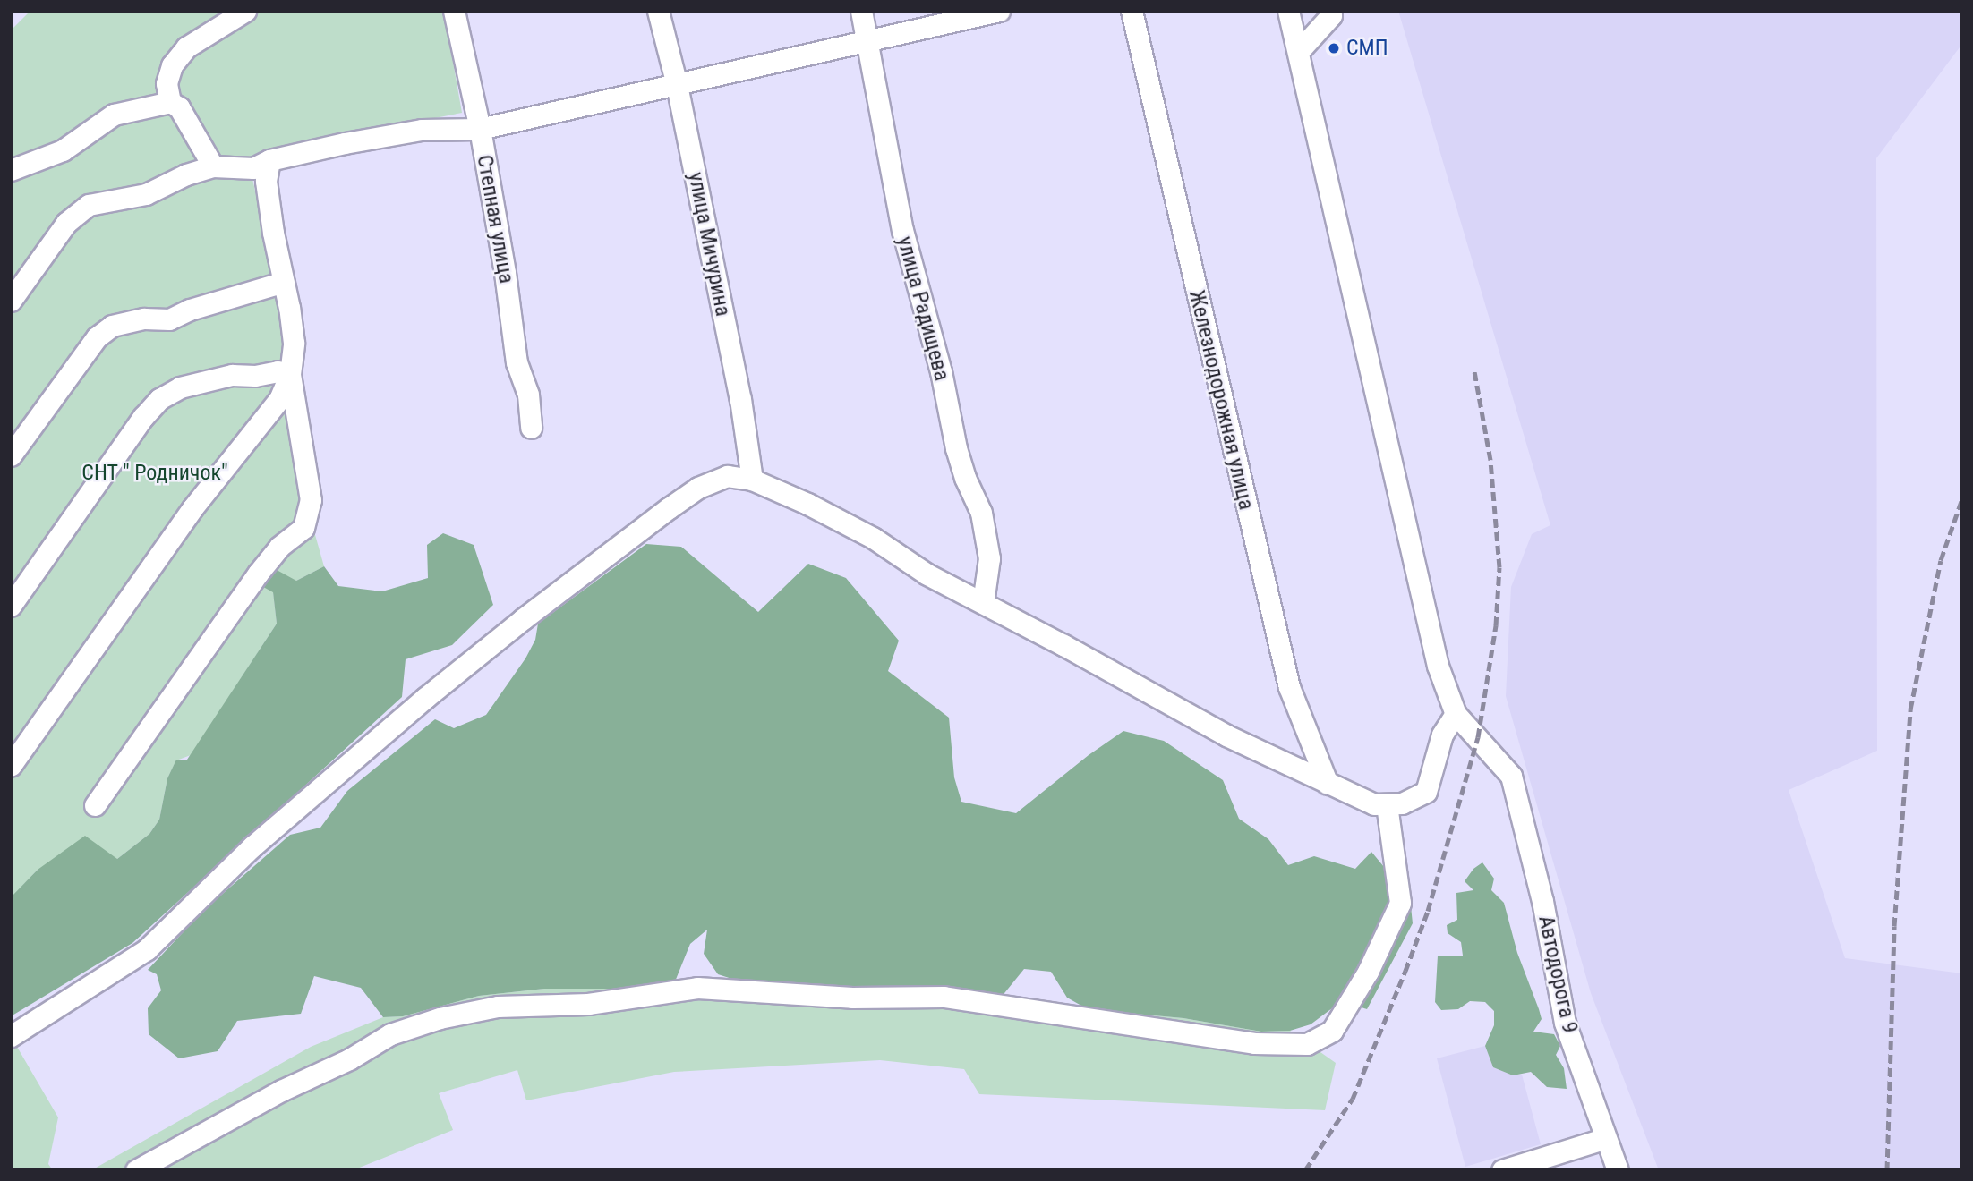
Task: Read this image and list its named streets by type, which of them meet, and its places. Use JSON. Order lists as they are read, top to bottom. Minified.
{"streets":{"street":["Степная улица","улица Мичурина","улица Радищева","Железнодорожная улица","Автодорога 9"]},"parks":["СНТ \" Родничок\""],"places":["СМП"]}
